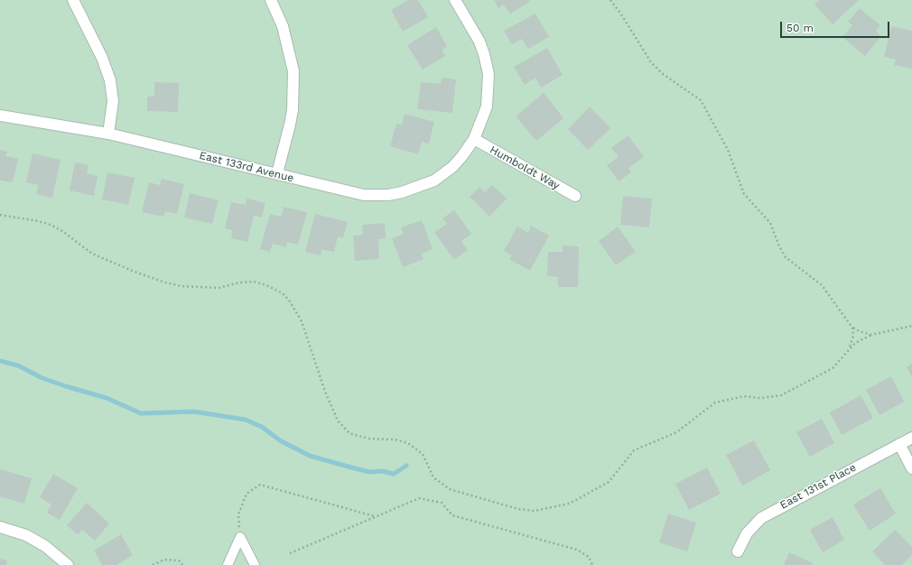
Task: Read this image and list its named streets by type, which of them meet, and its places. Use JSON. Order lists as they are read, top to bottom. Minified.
{"streets":{"street":["East 133rd Avenue","Humboldt Way","East 131st Place"]},"crossings":[["East 133rd Avenue","Humboldt Way"]],"scale_bar":"50 m"}
